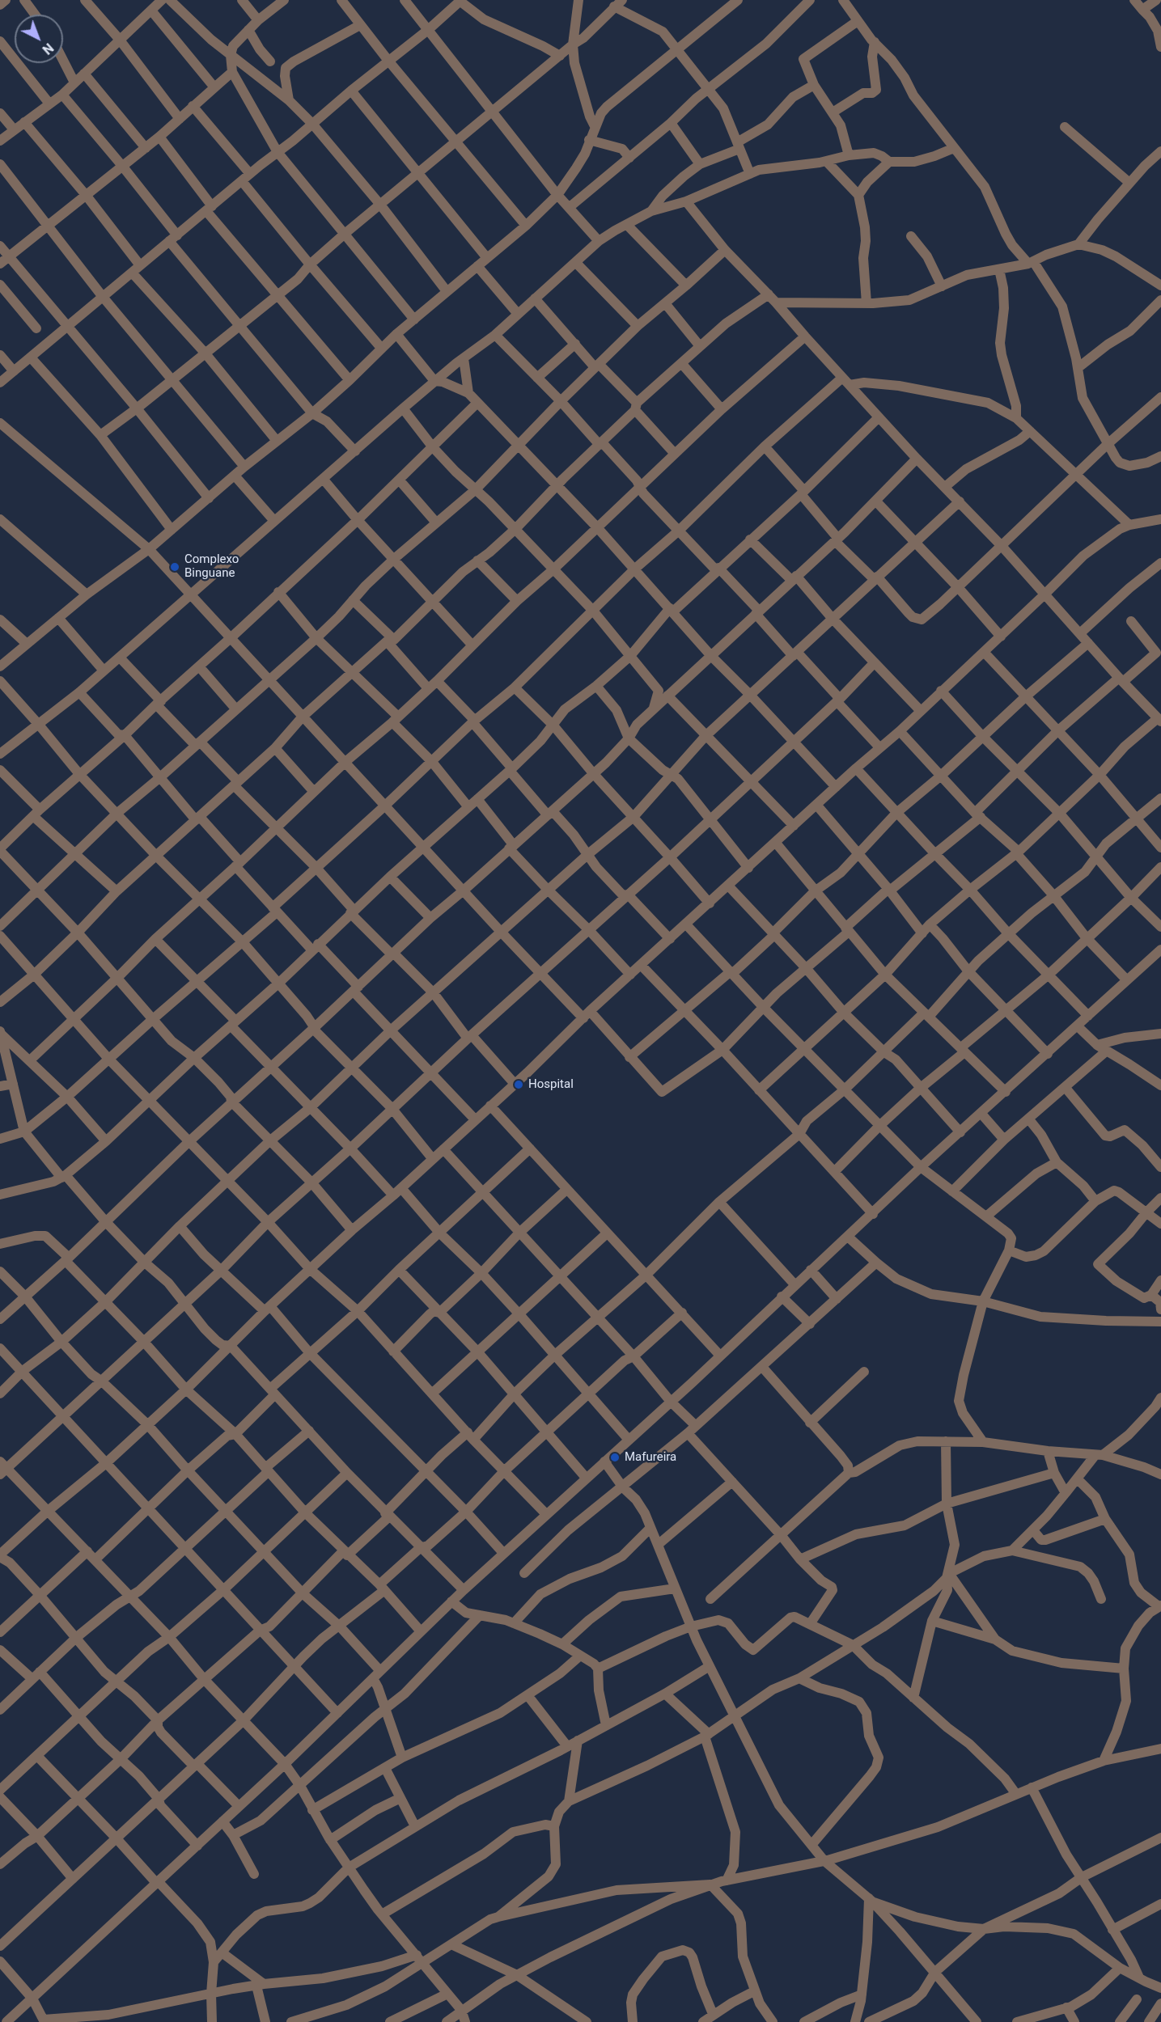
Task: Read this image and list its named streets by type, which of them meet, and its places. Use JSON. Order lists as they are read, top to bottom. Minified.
{"places":["Complexo Binguane","Hospital","Mafureira"],"north":"bottom right"}
